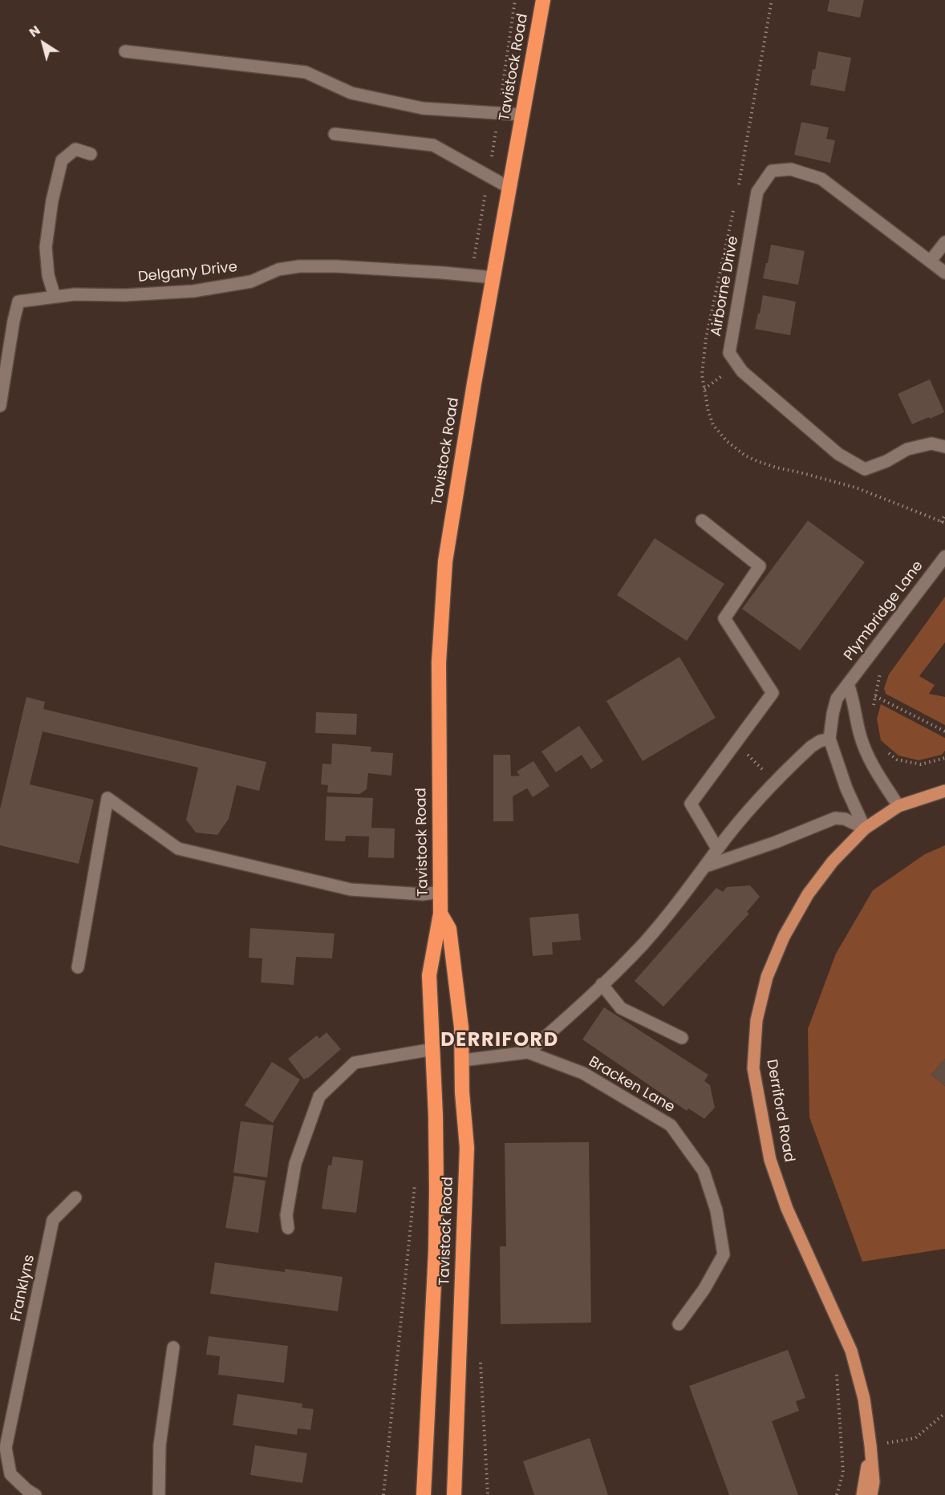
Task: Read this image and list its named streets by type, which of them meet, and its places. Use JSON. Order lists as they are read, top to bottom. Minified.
{"streets":{"highway":["Tavistock Road"],"main road":["Derriford Road"],"street":["Delgany Drive","Airborne Drive","Plymbridge Lane","Bracken Lane","Franklyns"]},"crossings":[["Tavistock Road","Delgany Drive"],["Plymbridge Lane","Derriford Road"]],"districts":["DERRIFORD"],"north":"top left"}
